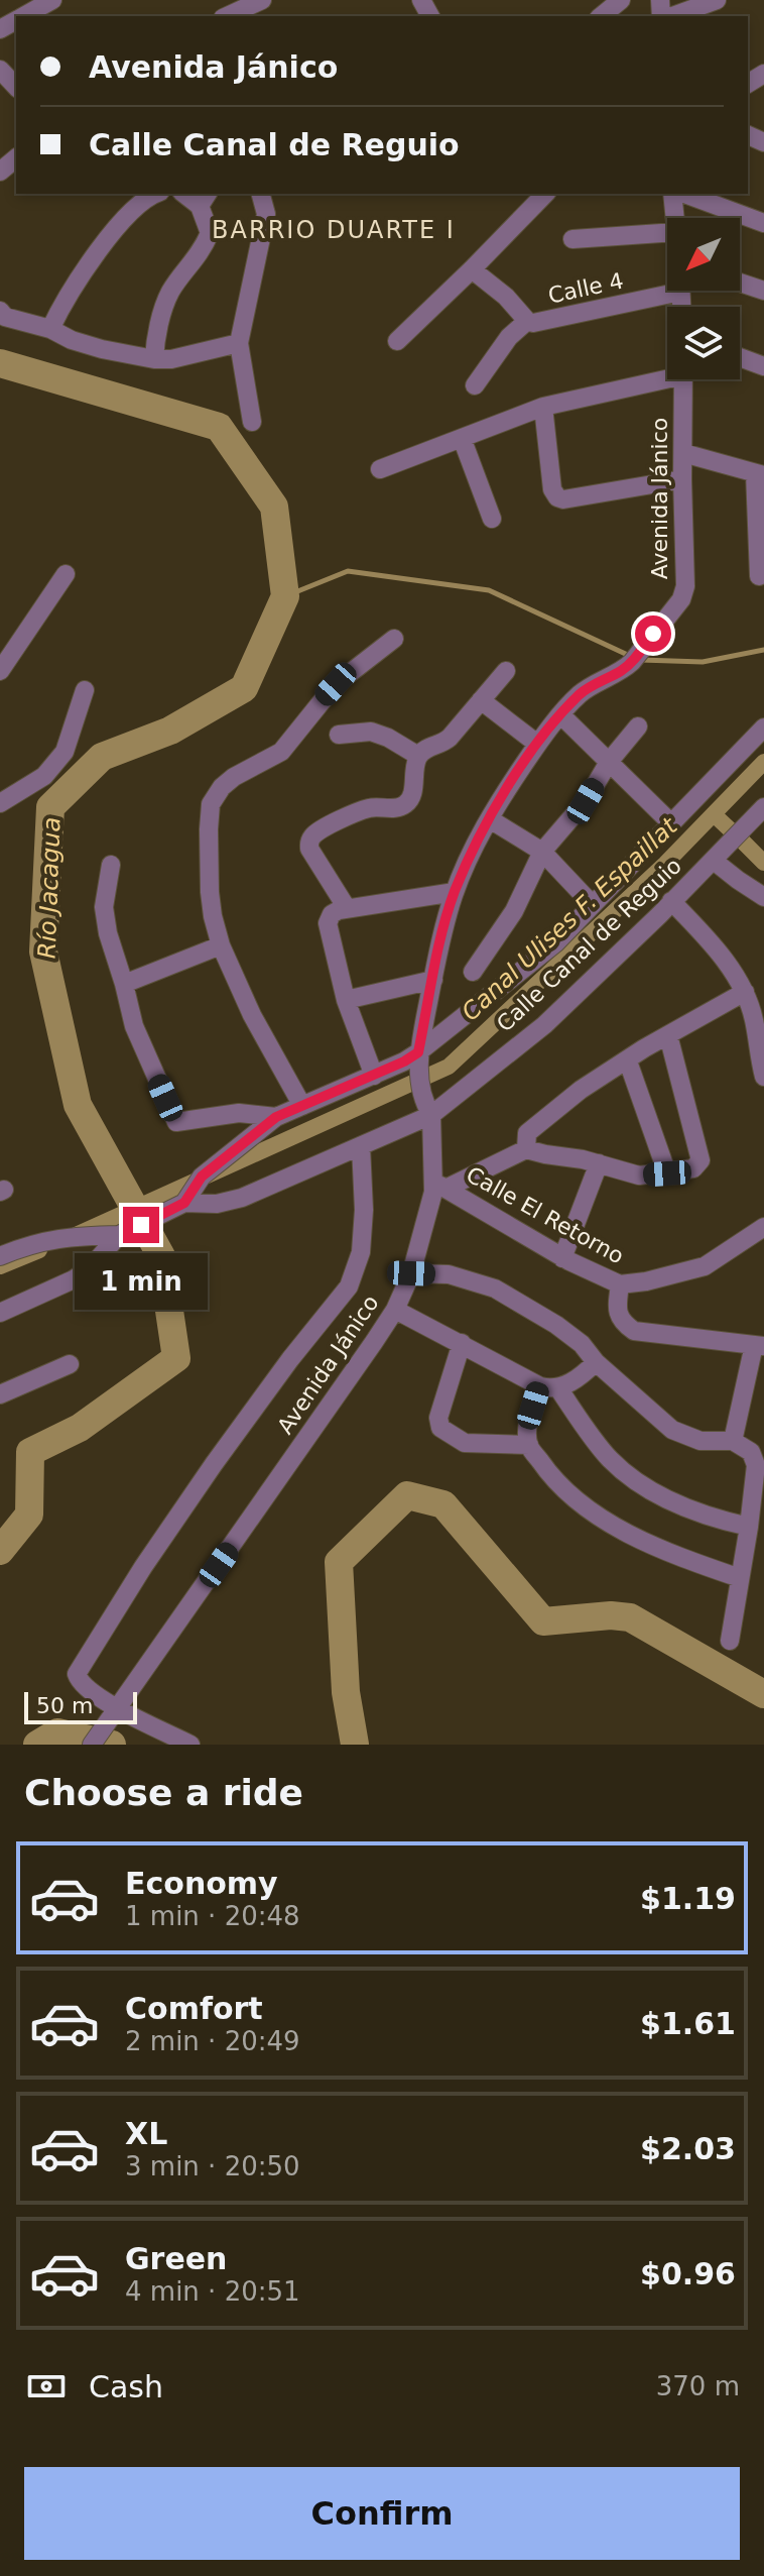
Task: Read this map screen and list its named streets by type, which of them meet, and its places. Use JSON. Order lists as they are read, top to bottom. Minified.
{"streets":{"street":["Calle 4","Avenida Jánico","Calle Canal de Reguio","Calle El Retorno"]},"crossings":[["Avenida Jánico","Calle Canal de Reguio"],["Avenida Jánico","Calle El Retorno"]],"districts":["BARRIO DUARTE I"],"water":["Río Jacagua","Canal Ulises F. Espaillat"],"scale_bar":"50 m","north":"bottom left","page":{"banner":["Avenida Jánico","Calle Canal de Reguio"],"bubble":"1 min","scale":"50 m","heading":"Choose a ride","list":[{"name":"Economy","note":"1 min · 20:48","value":"$1.19"},{"name":"Comfort","note":"2 min · 20:49","value":"$1.61"},{"name":"XL","note":"3 min · 20:50","value":"$2.03"},{"name":"Green","note":"4 min · 20:51","value":"$0.96"}],"pay":["Cash","370 m"],"buttons":"Confirm"}}
